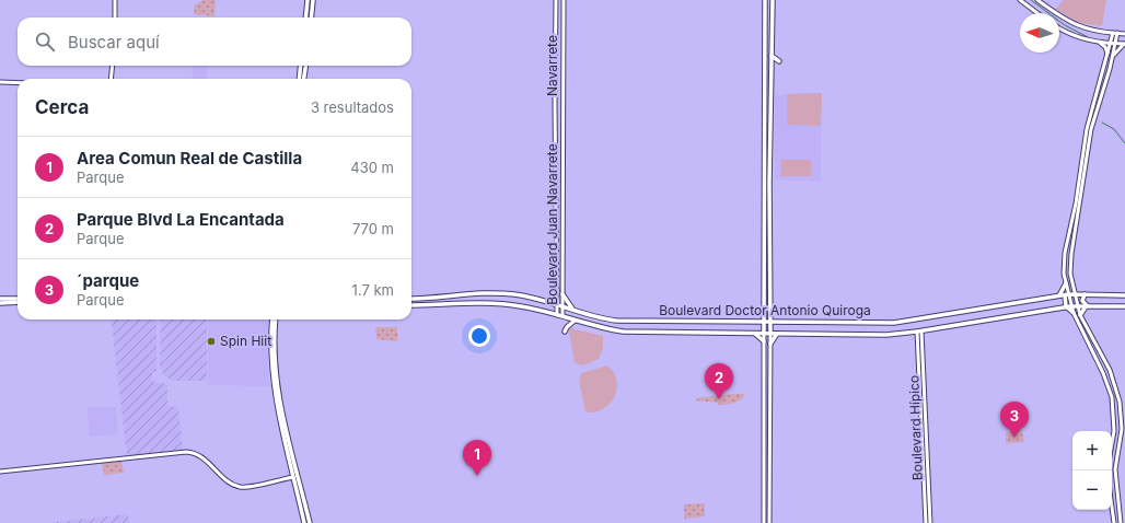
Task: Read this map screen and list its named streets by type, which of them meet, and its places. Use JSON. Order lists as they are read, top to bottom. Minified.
{"streets":{"main road":["Boulevard Doctor Antonio Quiroga"],"street":["Navarrete","Boulevard Juan Navarrete","Boulevard Hípico"]},"crossings":[["Navarrete","Boulevard Juan Navarrete"],["Boulevard Juan Navarrete","Boulevard Doctor Antonio Quiroga"],["Boulevard Doctor Antonio Quiroga","Boulevard Hípico"]],"places":["Spin Hiit"],"north":"left","page":{"search":"Buscar aquí","heading":["Cerca","3 resultados"],"list":[{"mark":"1","name":"Area Comun Real de Castilla","note":"Parque","value":"430 m"},{"mark":"2","name":"Parque Blvd La Encantada","note":"Parque","value":"770 m"},{"mark":"3","name":"´parque","note":"Parque","value":"1.7 km"}],"pins":["2","3","1"],"map_buttons":["+","−"]}}
